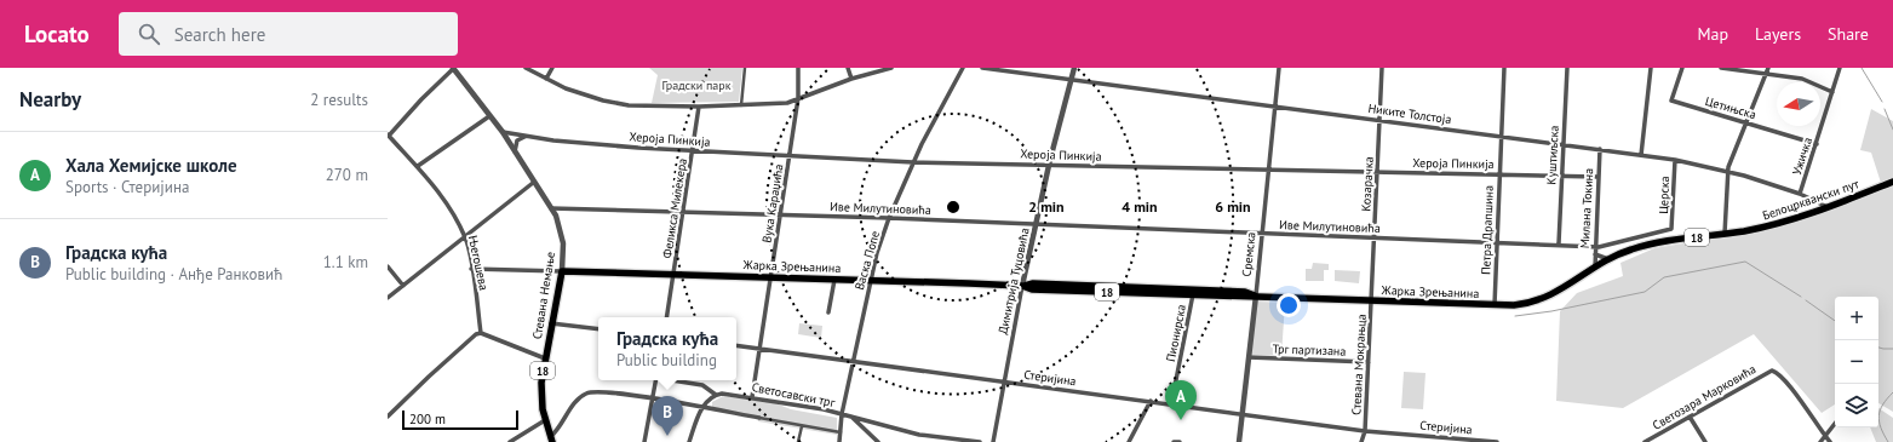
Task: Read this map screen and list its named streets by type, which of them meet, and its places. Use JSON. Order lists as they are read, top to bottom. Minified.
{"streets":{"main road":["Белоцрквански пут","18","Жарка Зрењанина","Стевана Немање"],"street":["Цетињска","Никите Толстоја","Хероја Пинкија","Куштиљска","Ужичка","Козарачка","Церска","Вука Караџића","Феликса Милекера","Иве Милутиновића","Милана Токина","Петра Драпшина","Сремска","Васка Попе","Његошева","Димитрија Туцовића","Пионирска","Трг партизана","Стевана Мокрањца","Стеријина","Светосавски трг","Светозара Марковића"]},"crossings":[["Цетињска","Ужичка"],["Никите Толстоја","Куштиљска"],["Никите Толстоја","Ужичка"],["Никите Толстоја","Козарачка"],["Никите Толстоја","Церска"],["Никите Толстоја","Белоцрквански пут"],["Никите Толстоја","Милана Токина"],["Никите Толстоја","Петра Драпшина"],["Никите Толстоја","Сремска"],["Никите Толстоја","Димитрија Туцовића"],["Хероја Пинкија","Куштиљска"],["Хероја Пинкија","Козарачка"],["Хероја Пинкија","Вука Караџића"],["Хероја Пинкија","Феликса Милекера"],["Хероја Пинкија","Милана Токина"],["Хероја Пинкија","Петра Драпшина"],["Хероја Пинкија","Сремска"],["Хероја Пинкија","Васка Попе"],["Хероја Пинкија","Димитрија Туцовића"],["Хероја Пинкија","Стевана Немање"],["Куштиљска","Иве Милутиновића"],["Козарачка","Иве Милутиновића"],["Козарачка","Жарка Зрењанина"],["Козарачка","Стевана Мокрањца"],["Церска","Иве Милутиновића"],["Белоцрквански пут","Милана Токина"],["Белоцрквански пут","Жарка Зрењанина"],["Вука Караџића","Иве Милутиновића"],["Вука Караџића","Жарка Зрењанина"],["Вука Караџића","Стеријина"],["Вука Караџића","Светосавски трг"],["Феликса Милекера","Иве Милутиновића"],["Феликса Милекера","Жарка Зрењанина"],["Иве Милутиновића","Милана Токина"],["Иве Милутиновића","Петра Драпшина"],["Иве Милутиновића","Сремска"],["Иве Милутиновића","Васка Попе"],["Иве Милутиновића","Димитрија Туцовића"],["Иве Милутиновића","Стевана Немање"],["Милана Токина","Жарка Зрењанина"],["Петра Драпшина","Жарка Зрењанина"],["Сремска","Жарка Зрењанина"],["Сремска","Трг партизана"],["Сремска","Стеријина"],["Васка Попе","Жарка Зрењанина"],["Васка Попе","Стеријина"],["Васка Попе","Светосавски трг"],["Жарка Зрењанина","Димитрија Туцовића"],["Жарка Зрењанина","Стевана Немање"],["Жарка Зрењанина","Пионирска"],["Жарка Зрењанина","Стевана Мокрањца"],["Димитрија Туцовића","Стеријина"],["Пионирска","Стеријина"],["Трг партизана","Стевана Мокрањца"],["Стевана Мокрањца","Стеријина"]],"parks":["Градски парк"],"scale_bar":"200 m","north":"left","page":{"header":"Locato","search":"Search here","nav":["Map","Layers","Share"],"heading":["Nearby","2 results"],"list":[{"mark":"A","name":"Хала Хемијске школе","note":"Sports · Стеријина","value":"270 m"},{"mark":"B","name":"Градска кућа","note":"Public building · Анђе Ранковић","value":"1.1 km"}],"map_buttons":["+","−"],"popup":["Градска кућа","Public building"],"pins":["A","B"],"scale":"200 m"},"rings":["2 min","4 min","6 min"]}
